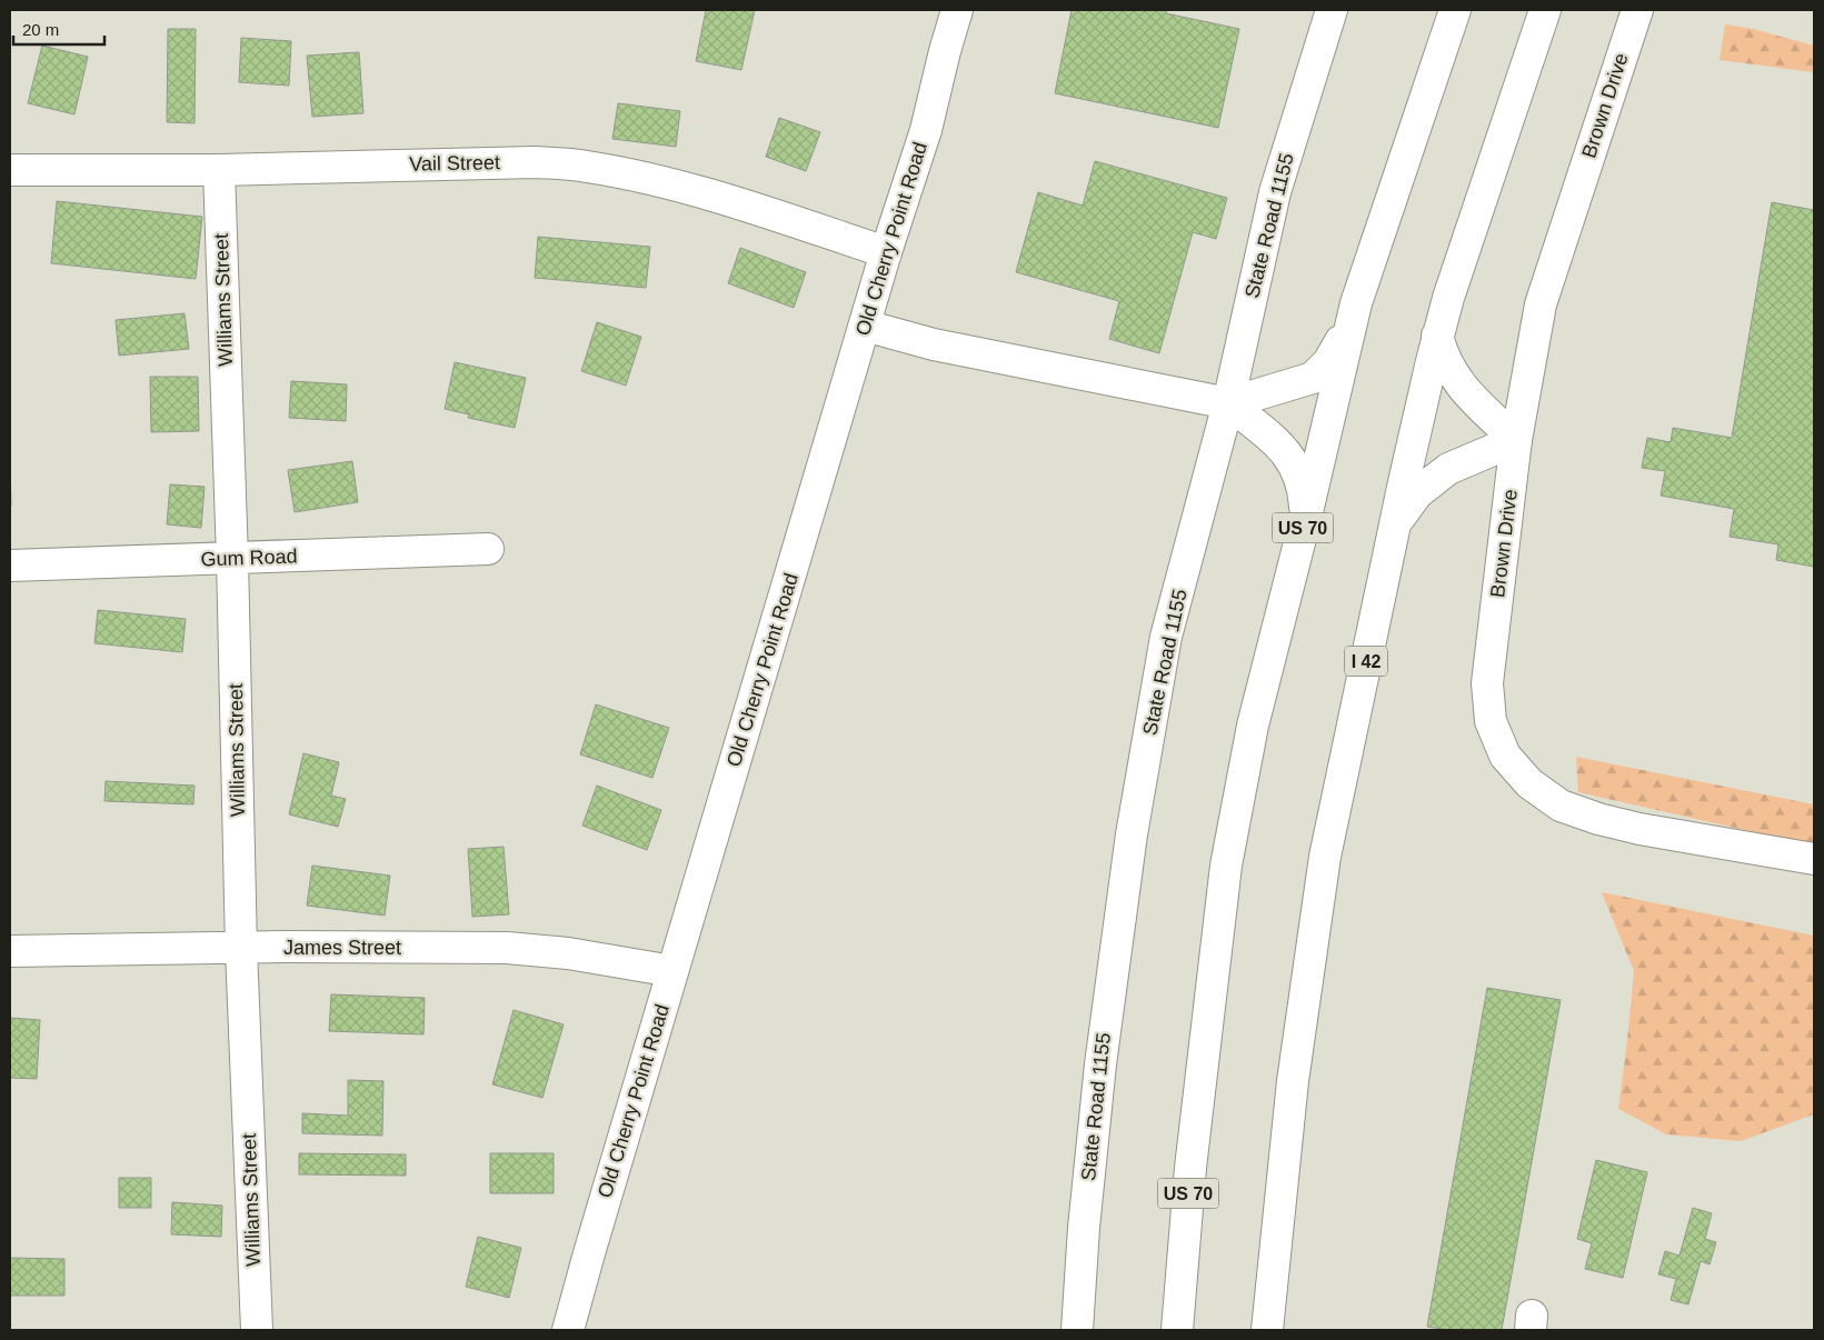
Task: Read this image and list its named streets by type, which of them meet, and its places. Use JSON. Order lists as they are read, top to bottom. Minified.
{"streets":{"main road":["Brown Drive","Vail Street","State Road 1155","Old Cherry Point Road","Williams Street","US 70","Gum Road","I 42","James Street"]},"crossings":[["Vail Street","Old Cherry Point Road"],["Vail Street","Williams Street"],["Old Cherry Point Road","James Street"],["Williams Street","Gum Road"],["Williams Street","James Street"]],"scale_bar":"20 m"}
